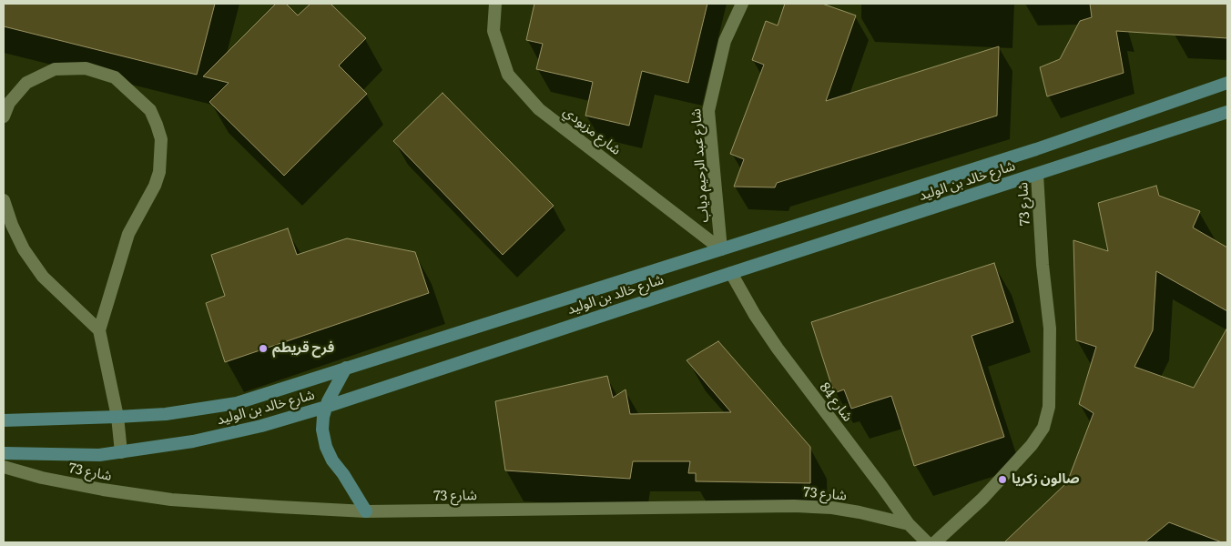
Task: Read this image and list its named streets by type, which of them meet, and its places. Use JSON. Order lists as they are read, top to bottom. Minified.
{"streets":{"main road":["شارع خالد بن الوليد"],"street":["شارع مزبودي","شارع عبد الرحيم دياب","شارع 73","شارع 84"]},"crossings":[["شارع مزبودي","شارع عبد الرحيم دياب"],["شارع مزبودي","شارع خالد بن الوليد"],["شارع عبد الرحيم دياب","شارع خالد بن الوليد"],["شارع خالد بن الوليد","شارع 73"],["شارع خالد بن الوليد","شارع 84"],["شارع 73","شارع 84"]],"places":["فرح قريطم","صالون زكريا"]}
